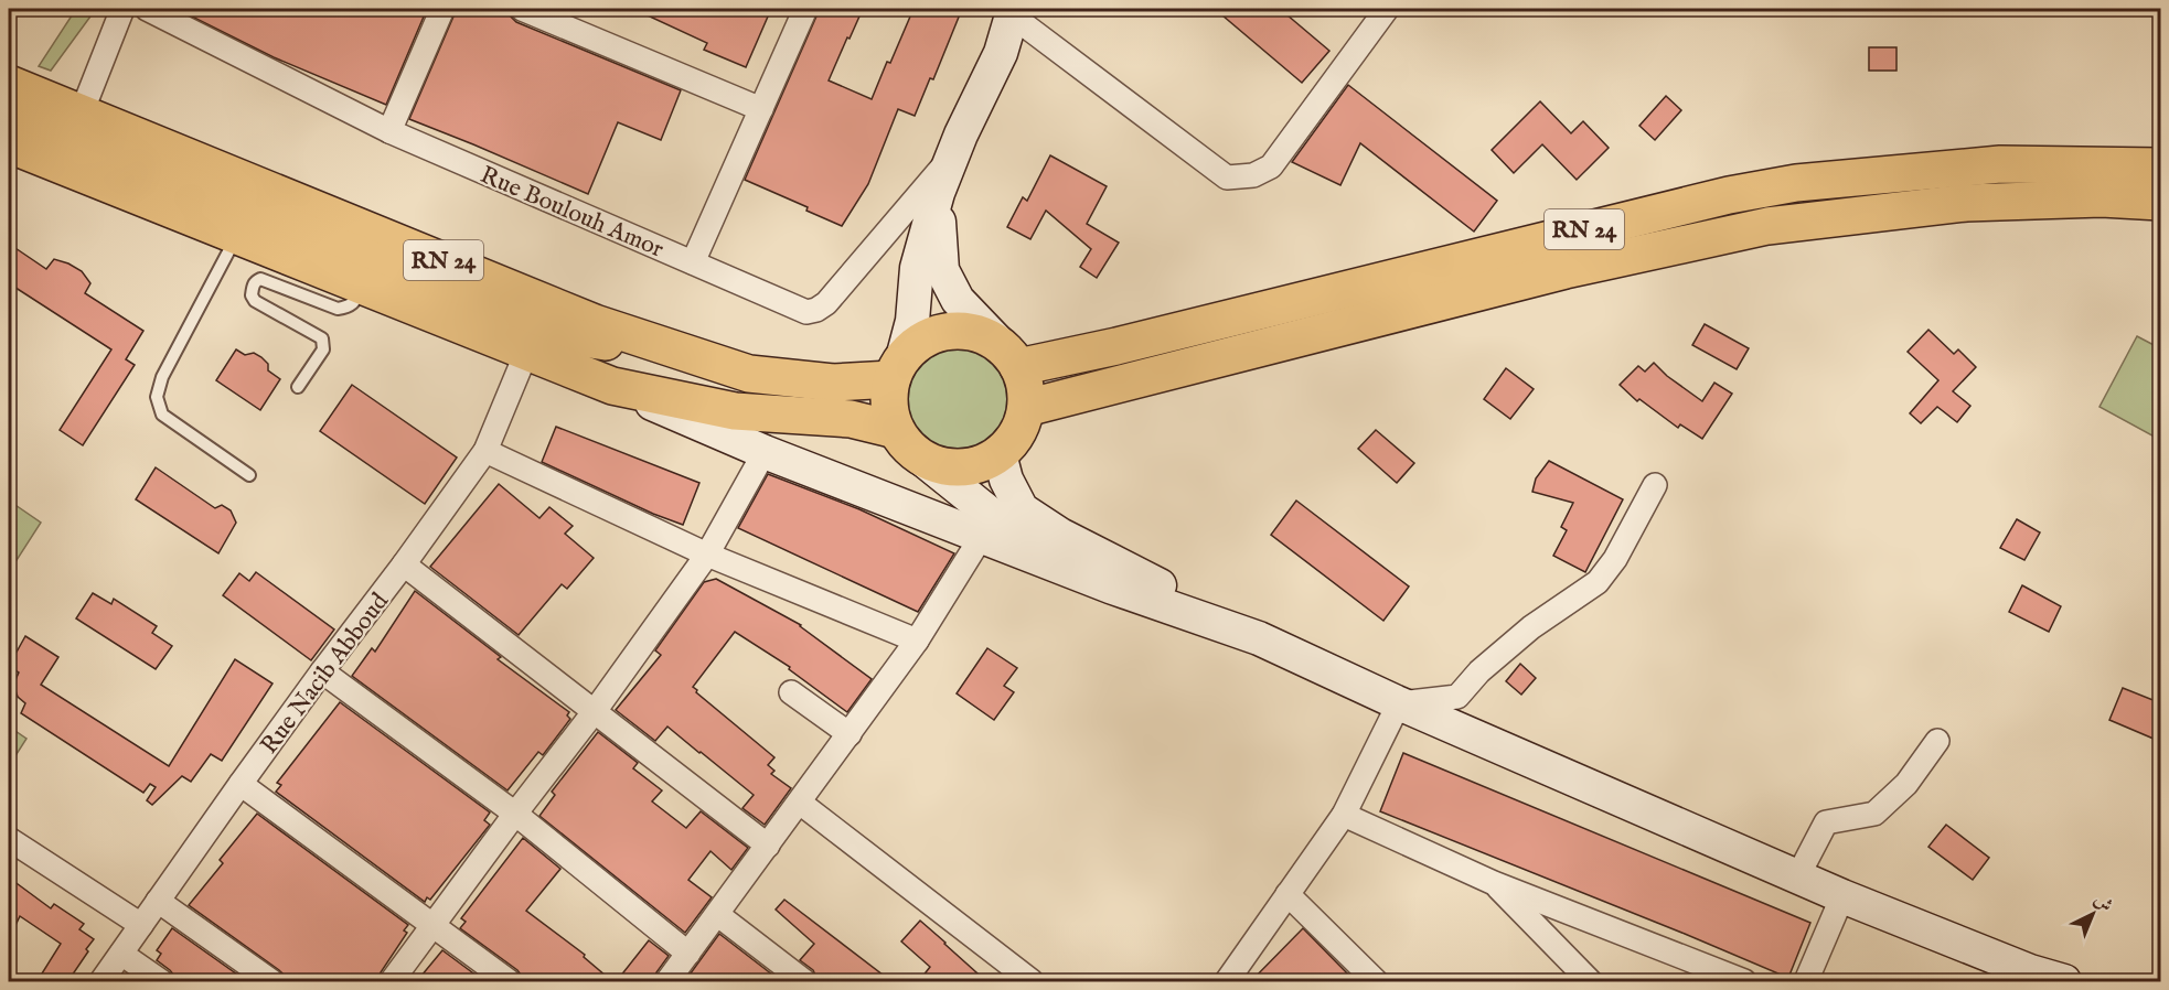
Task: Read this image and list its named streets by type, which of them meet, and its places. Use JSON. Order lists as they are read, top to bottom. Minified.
{"streets":{"main road":["RN 24"],"street":["Rue Boulouh Amor","Rue Nacib Abboud"]},"crossings":[["RN 24","Rue Nacib Abboud"]],"north":"top right"}
